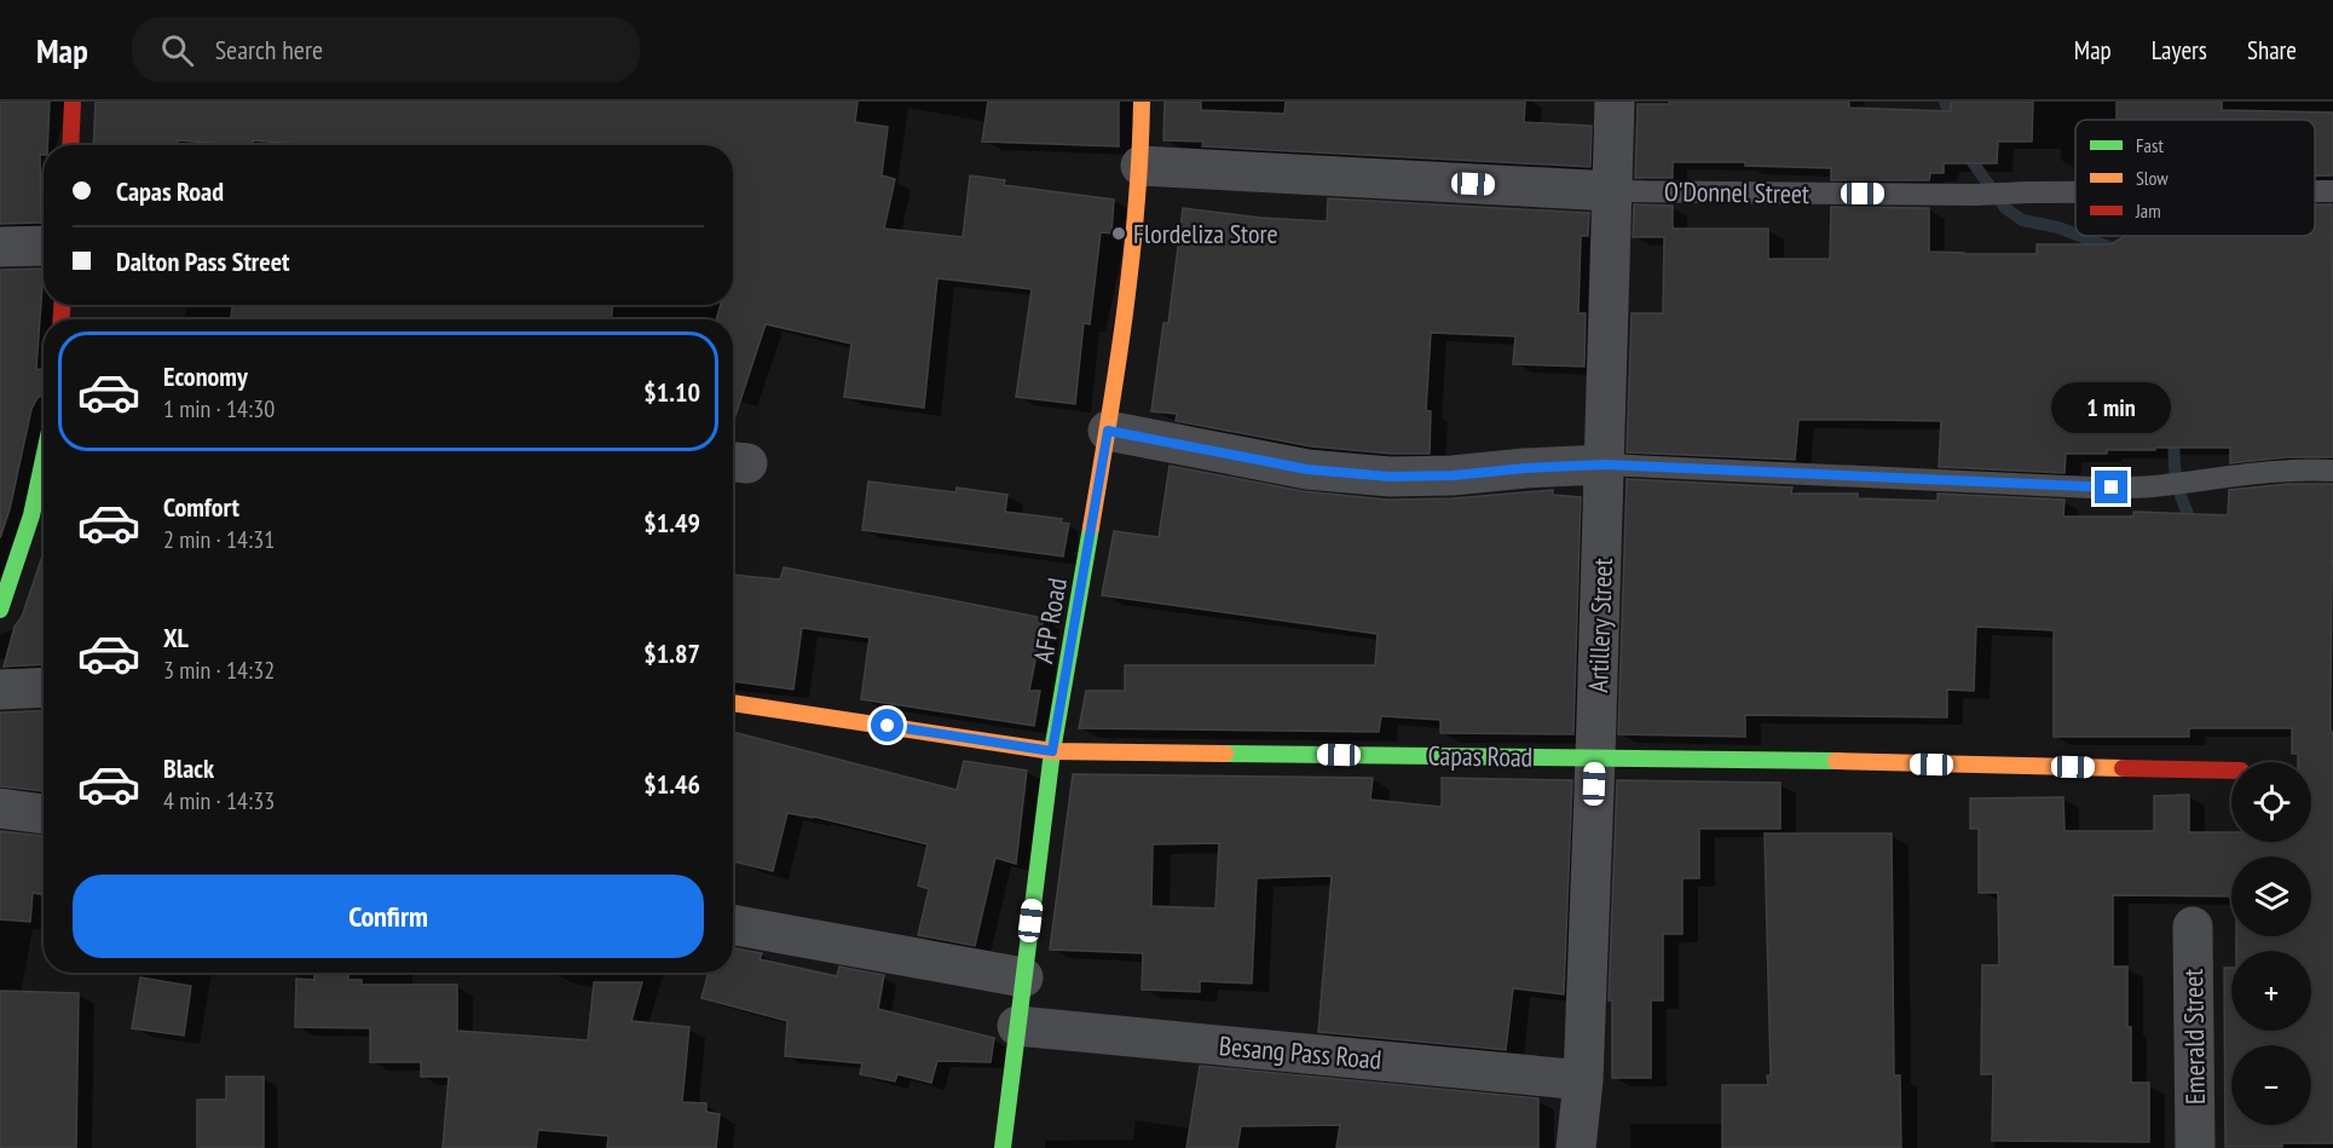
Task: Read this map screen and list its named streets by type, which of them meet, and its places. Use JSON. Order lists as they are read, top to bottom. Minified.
{"streets":{"street":["O'Donnel Street","AFP Road","Artillery Street","Capas Road","Emerald Street","Besang Pass Road"]},"crossings":[["O'Donnel Street","AFP Road"],["O'Donnel Street","Artillery Street"],["AFP Road","Capas Road"],["AFP Road","Besang Pass Road"],["Artillery Street","Capas Road"],["Artillery Street","Besang Pass Road"]],"places":["Flordeliza Store"],"legend":["Fast","Slow","Jam"],"page":{"header":"Map","search":"Search here","nav":["Map","Layers","Share"],"banner":["Capas Road","Dalton Pass Street"],"list":[{"name":"Economy","note":"1 min · 14:30","value":"$1.10"},{"name":"Comfort","note":"2 min · 14:31","value":"$1.49"},{"name":"XL","note":"3 min · 14:32","value":"$1.87"},{"name":"Black","note":"4 min · 14:33","value":"$1.46"}],"bubble":"1 min","map_buttons":["+","−"],"buttons":"Confirm"}}
